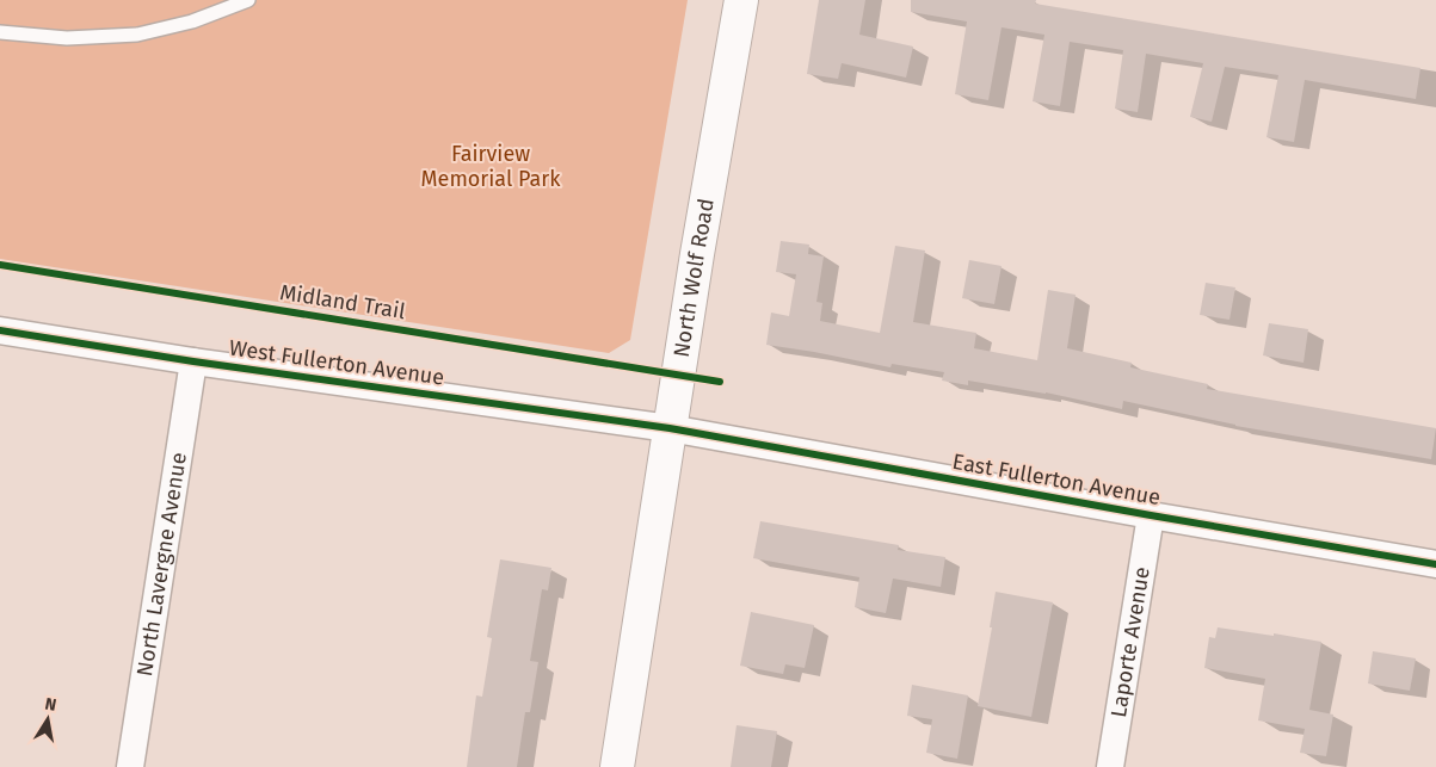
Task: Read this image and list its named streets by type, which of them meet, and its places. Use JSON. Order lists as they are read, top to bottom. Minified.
{"streets":{"main road":["North Wolf Road"],"street":["West Fullerton Avenue","East Fullerton Avenue","North Lavergne Avenue","Laporte Avenue"],"cycle path":["Midland Trail"]},"crossings":[["North Wolf Road","West Fullerton Avenue"],["North Wolf Road","East Fullerton Avenue"],["West Fullerton Avenue","East Fullerton Avenue"],["West Fullerton Avenue","North Lavergne Avenue"],["East Fullerton Avenue","Laporte Avenue"]],"parks":["Fairview Memorial Park"],"north":"top"}
